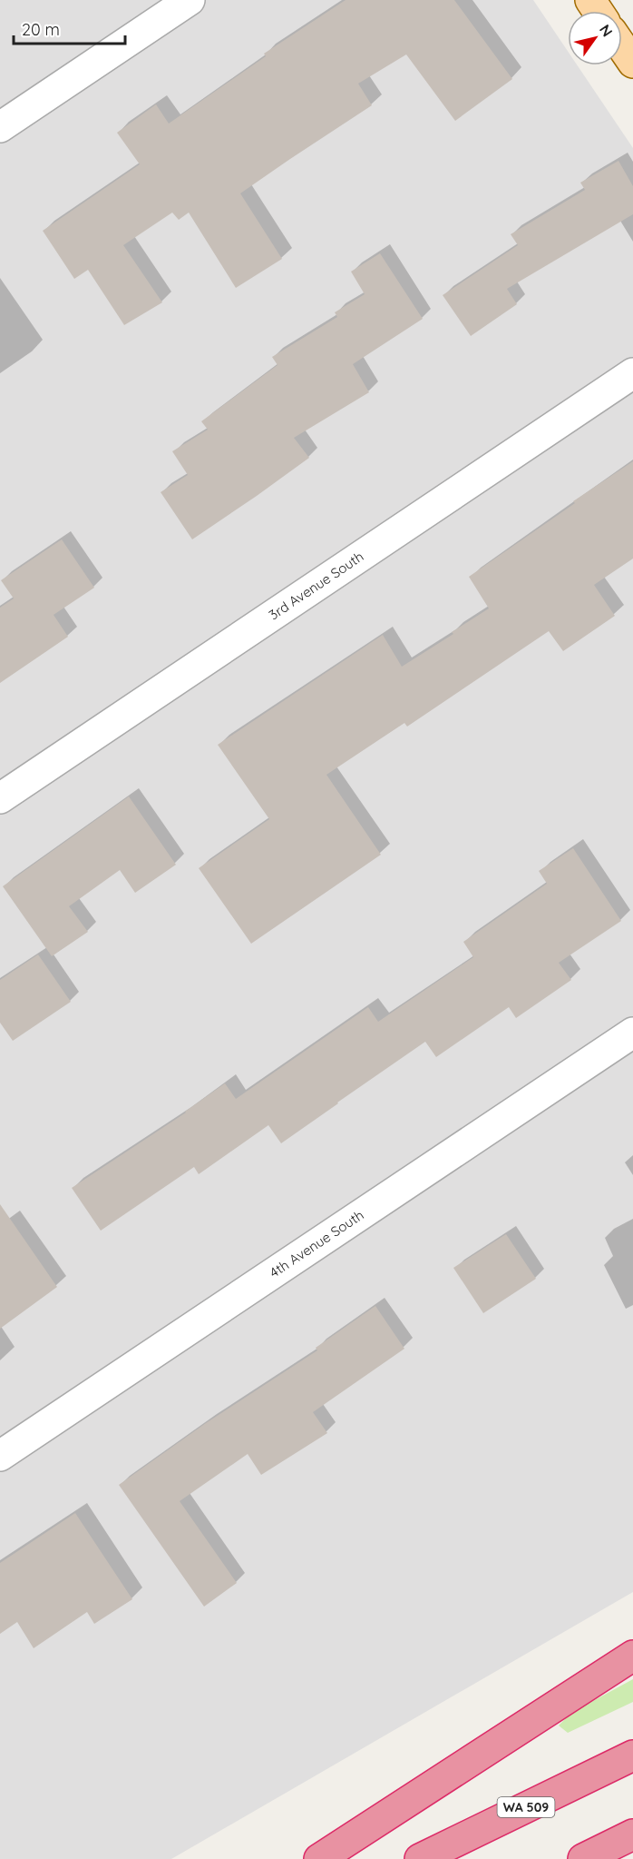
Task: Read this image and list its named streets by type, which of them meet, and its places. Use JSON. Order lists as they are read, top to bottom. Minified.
{"streets":{"highway":["WA 509"],"street":["3rd Avenue South","4th Avenue South"]},"scale_bar":"20 m","north":"top right"}
